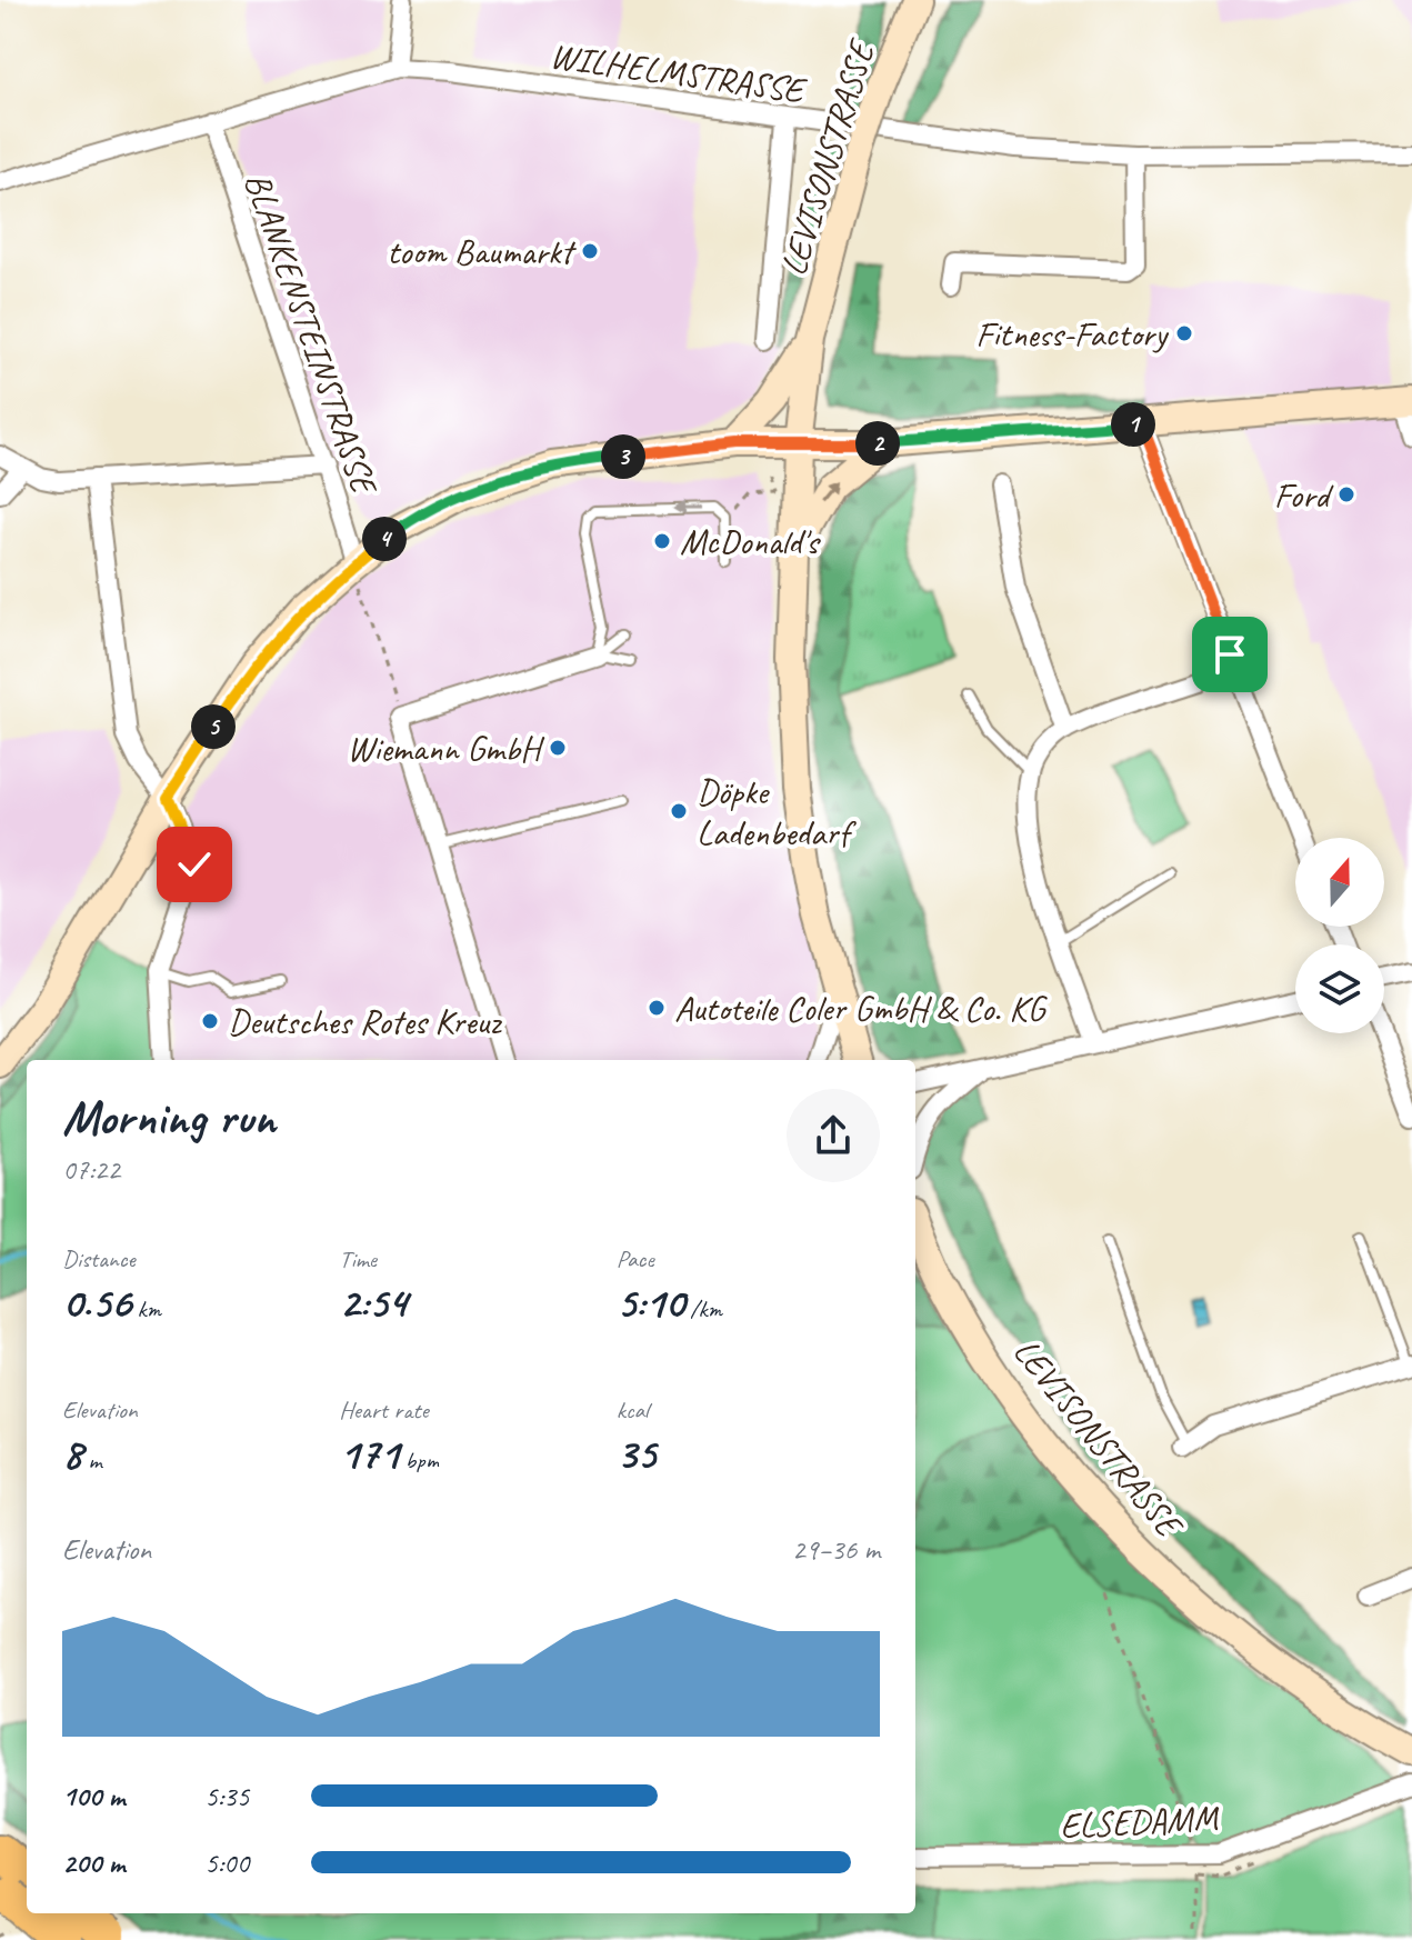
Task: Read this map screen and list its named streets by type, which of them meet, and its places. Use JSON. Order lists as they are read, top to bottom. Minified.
{"streets":{"main road":["LEVISONSTRASSE"],"street":["WILHELMSTRASSE","BLANKENSTEINSTRASSE","ELSEDAMM"]},"crossings":[["WILHELMSTRASSE","BLANKENSTEINSTRASSE"]],"places":["toom Baumarkt","Fitness-Factory","Ford","McDonald's","Wiemann GmbH","Döpke Ladenbedarf","Autoteile Coler GmbH & Co. KG","Deutsches Rotes Kreuz"],"north":"top","page":{"pins":["1","2","3","4","5"],"heading":["Morning run","07:22"],"stats":[["Distance","0.56 km"],["Time","2:54"],["Pace","5:10 /km"],["Elevation","8 m"],["Heart rate","171 bpm"],["kcal","35"]],"chart":["Elevation","29–36 m"],"list":[{"name":"100 m","note":"5:35"},{"name":"200 m","note":"5:00"}]}}
